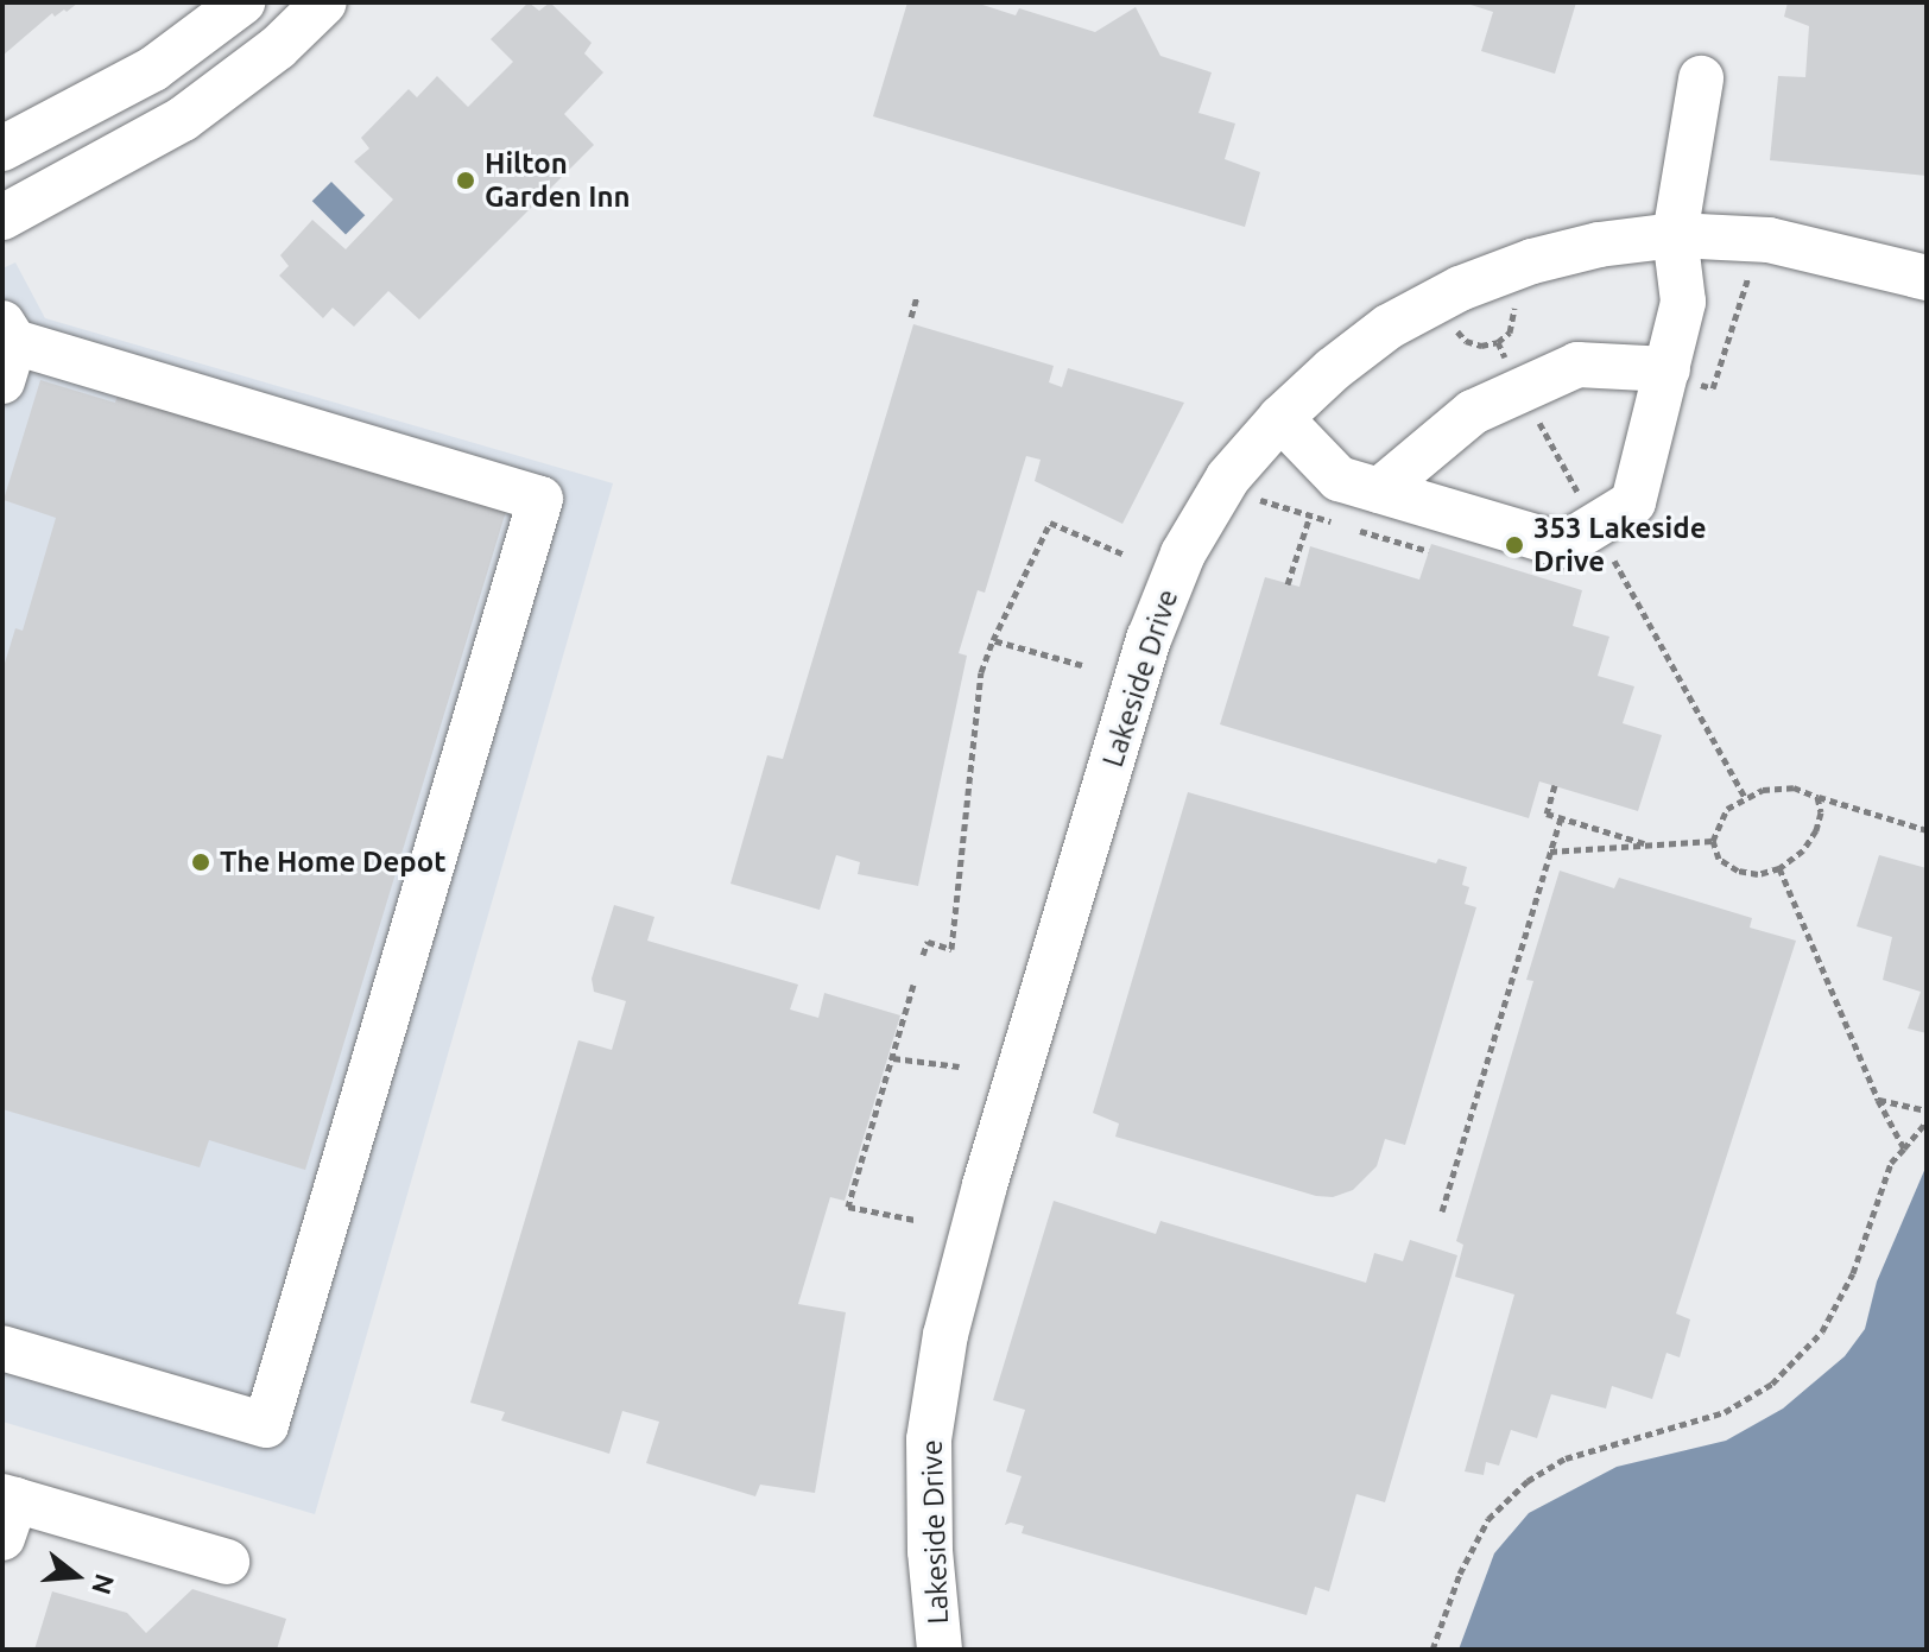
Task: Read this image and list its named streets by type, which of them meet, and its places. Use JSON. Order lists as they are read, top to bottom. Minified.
{"streets":{"street":["Lakeside Drive"]},"places":["Hilton Garden Inn","353 Lakeside Drive","The Home Depot"],"north":"right"}
